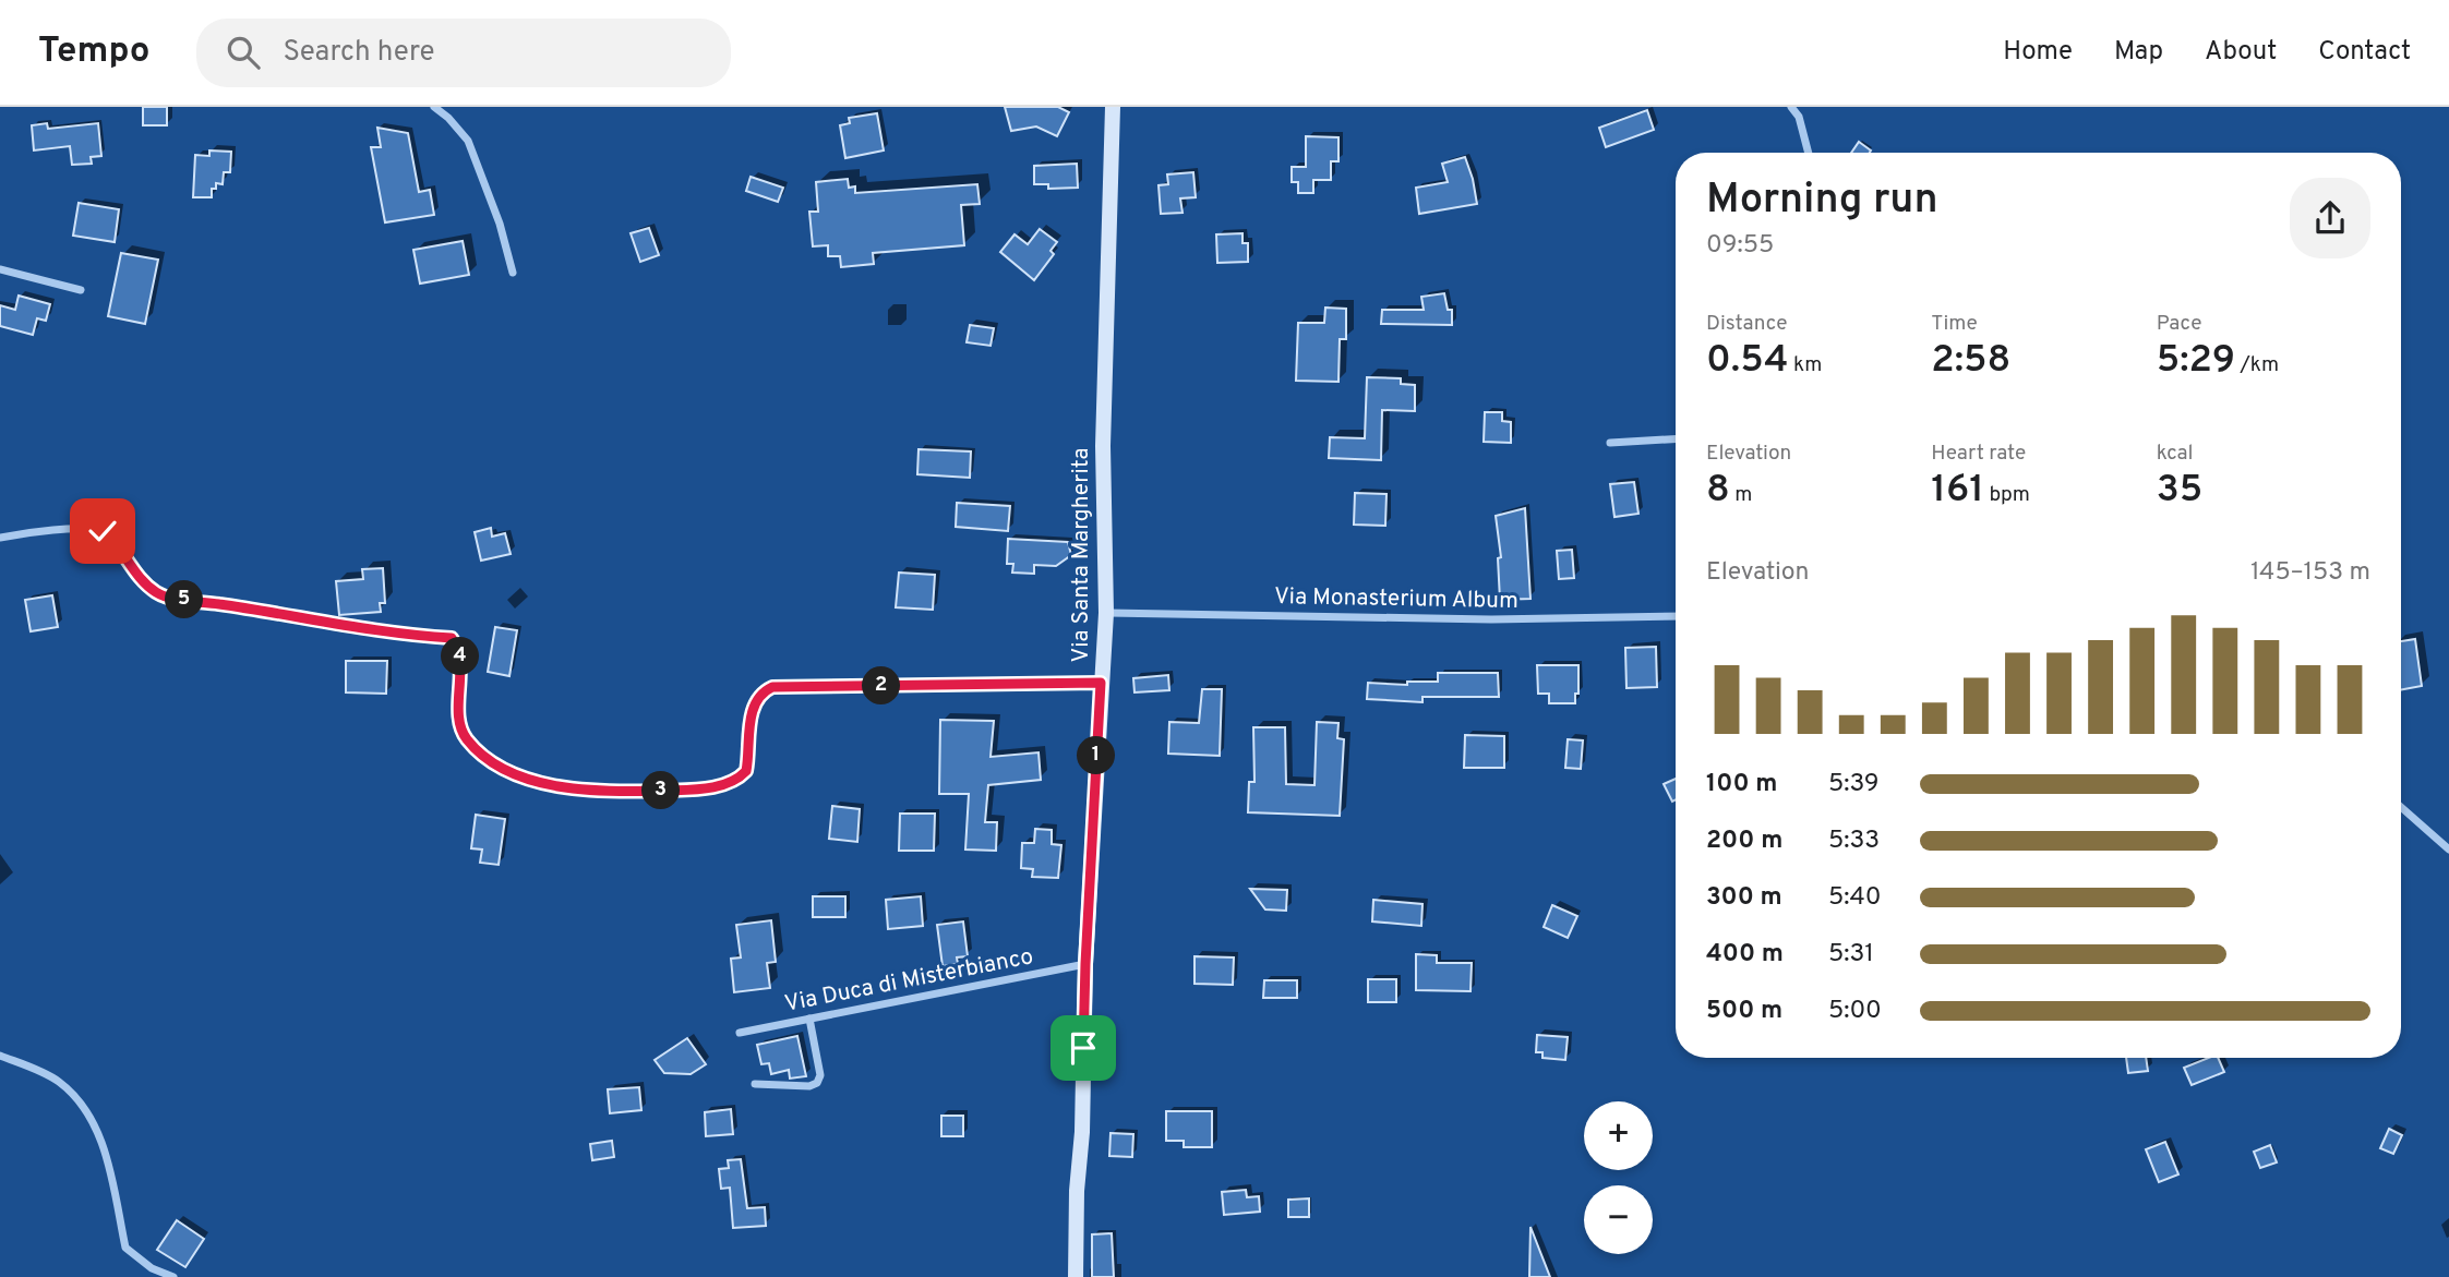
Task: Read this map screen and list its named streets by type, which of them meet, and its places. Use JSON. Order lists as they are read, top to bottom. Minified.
{"streets":{"street":["Via Santa Margherita","Via Monasterium Album","Via Duca di Misterbianco"]},"crossings":[["Via Santa Margherita","Via Monasterium Album"],["Via Santa Margherita","Via Duca di Misterbianco"]],"page":{"header":"Tempo","search":"Search here","nav":["Home","Map","About","Contact"],"heading":["Morning run","09:55"],"stats":[["Distance","0.54 km"],["Time","2:58"],["Pace","5:29 /km"],["Elevation","8 m"],["Heart rate","161 bpm"],["kcal","35"]],"chart":["Elevation","145–153 m"],"pins":["5","4","2","1","3"],"list":[{"name":"100 m","note":"5:39"},{"name":"200 m","note":"5:33"},{"name":"300 m","note":"5:40"},{"name":"400 m","note":"5:31"},{"name":"500 m","note":"5:00"}],"map_buttons":["+","−"]}}
